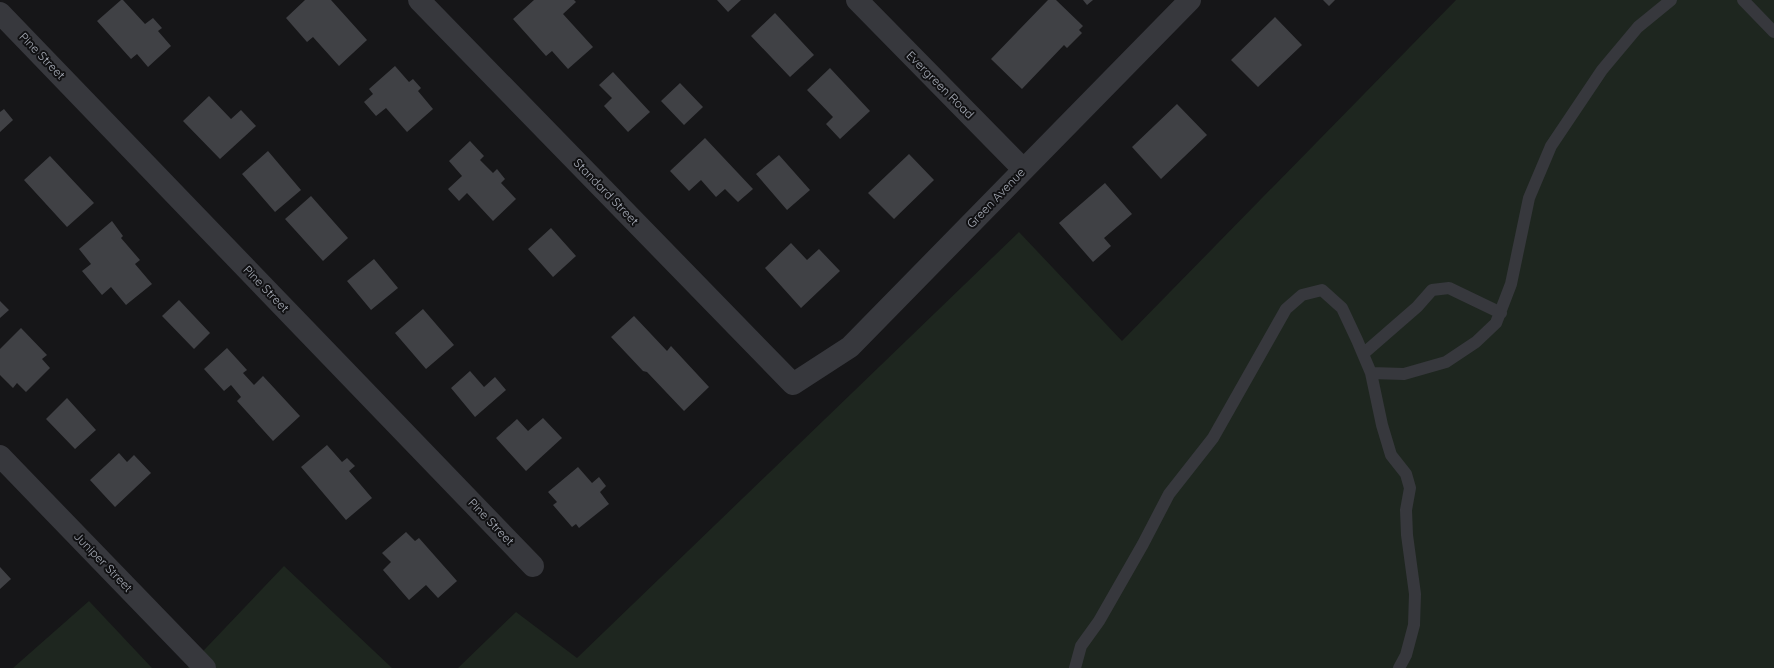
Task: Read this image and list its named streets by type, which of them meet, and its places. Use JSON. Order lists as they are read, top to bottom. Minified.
{"streets":{"street":["Pine Street","Evergreen Road","Standard Street","Green Avenue","Juniper Street"]},"crossings":[["Evergreen Road","Green Avenue"],["Standard Street","Green Avenue"]]}
